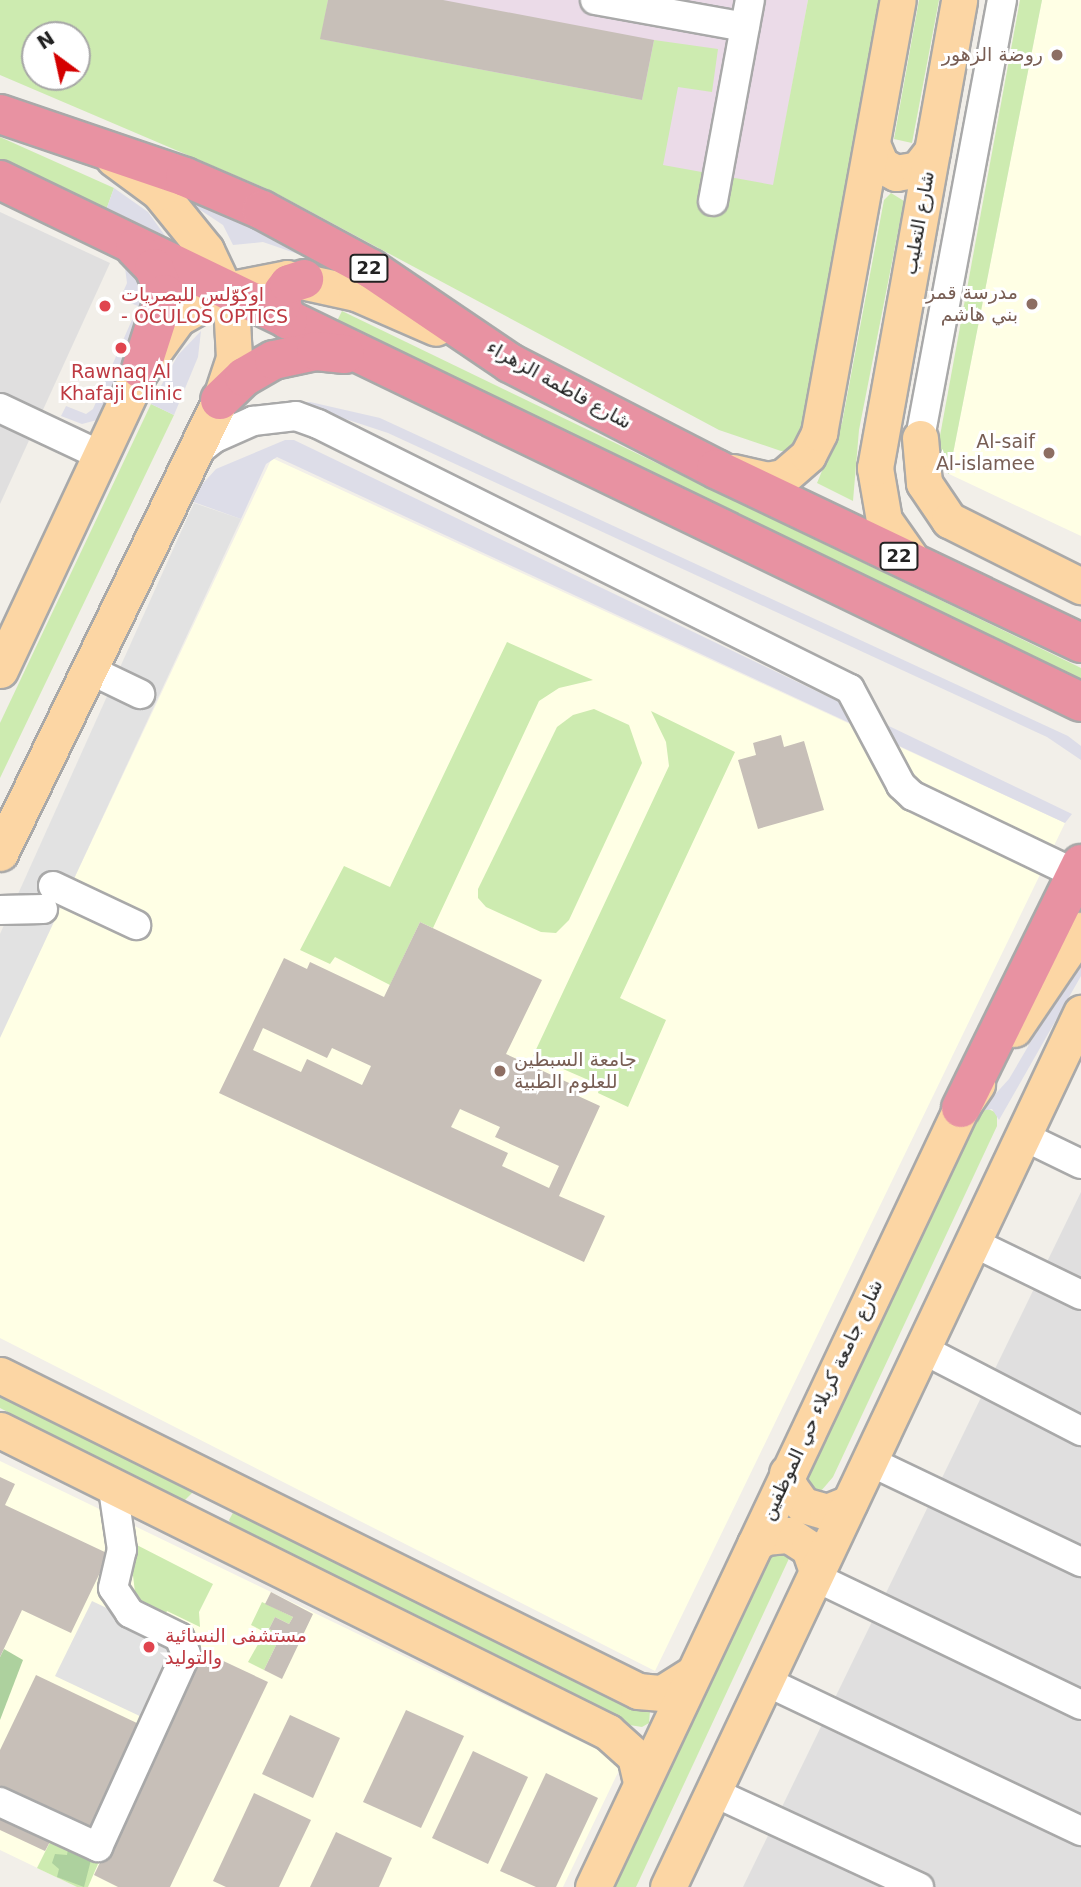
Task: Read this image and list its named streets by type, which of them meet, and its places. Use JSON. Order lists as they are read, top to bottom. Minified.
{"streets":{"highway":["22","شارع فاطمة الزهراء"],"main road":["شارع التعليب","شارع جامعة كربلاء حي الموظفين"]},"crossings":[["شارع التعليب","شارع فاطمة الزهراء"]],"places":["روضة الزهور","مدرسة قمر بني هاشم","اوكوّلس للبصريات - OCULOS OPTICS","Rawnaq Al Khafaji Clinic","Al-saif Al-islamee","جامعة السبطين للعلوم الطبية","مستشفى النسائية والتوليد"],"north":"top left"}
